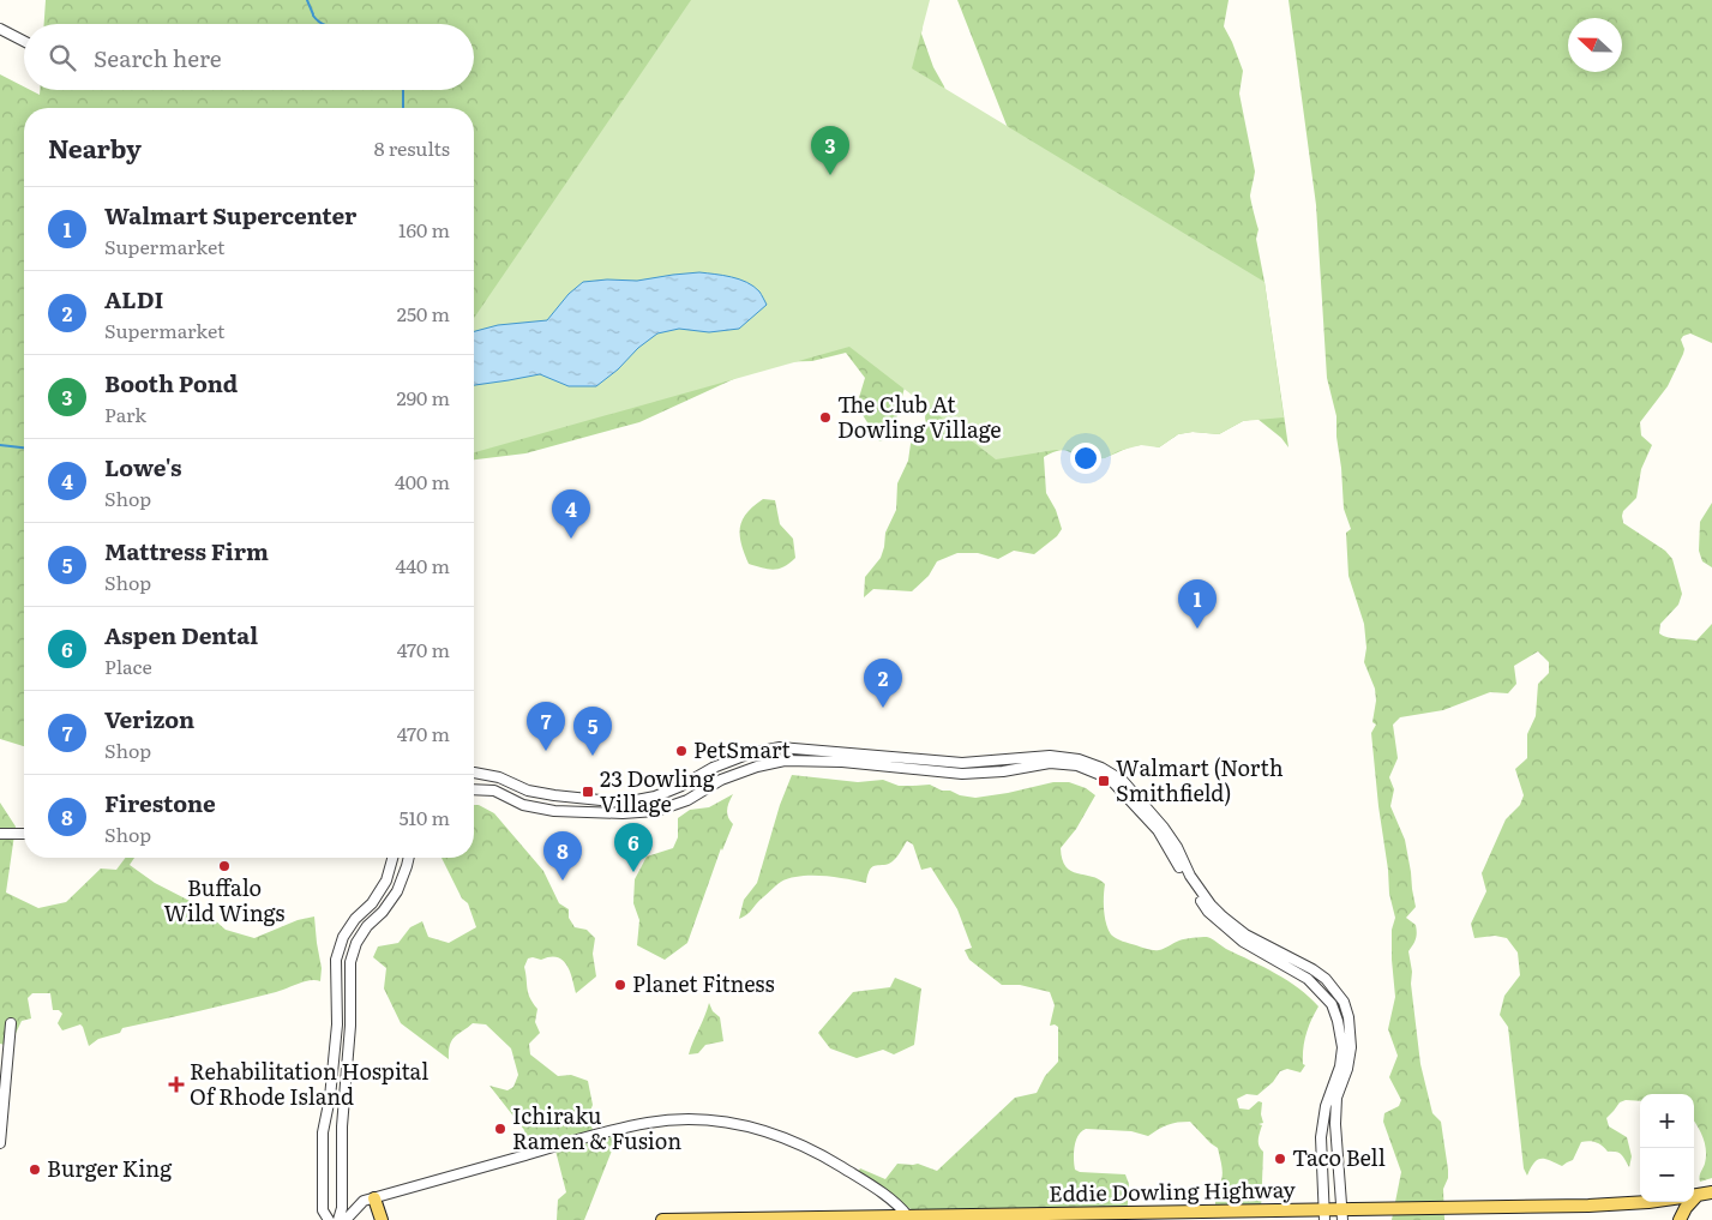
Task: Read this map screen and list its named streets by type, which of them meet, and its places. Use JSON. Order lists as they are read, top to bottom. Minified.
{"streets":{"main road":["Eddie Dowling Highway"]},"places":{"other":["The Club At Dowling Village","PetSmart","Buffalo Wild Wings","Planet Fitness","Ichiraku Ramen & Fusion","Taco Bell","Burger King"],"transit":["Walmart (North Smithfield)","23 Dowling Village"],"health":["Rehabilitation Hospital Of Rhode Island"]},"north":"left","page":{"search":"Search here","heading":["Nearby","8 results"],"pins":["3","4","1","2","7","5","6","8"],"list":[{"mark":"1","name":"Walmart Supercenter","note":"Supermarket","value":"160 m"},{"mark":"2","name":"ALDI","note":"Supermarket","value":"250 m"},{"mark":"3","name":"Booth Pond","note":"Park","value":"290 m"},{"mark":"4","name":"Lowe's","note":"Shop","value":"400 m"},{"mark":"5","name":"Mattress Firm","note":"Shop","value":"440 m"},{"mark":"6","name":"Aspen Dental","note":"Place","value":"470 m"},{"mark":"7","name":"Verizon","note":"Shop","value":"470 m"},{"mark":"8","name":"Firestone","note":"Shop","value":"510 m"}],"map_buttons":["+","−"]}}
